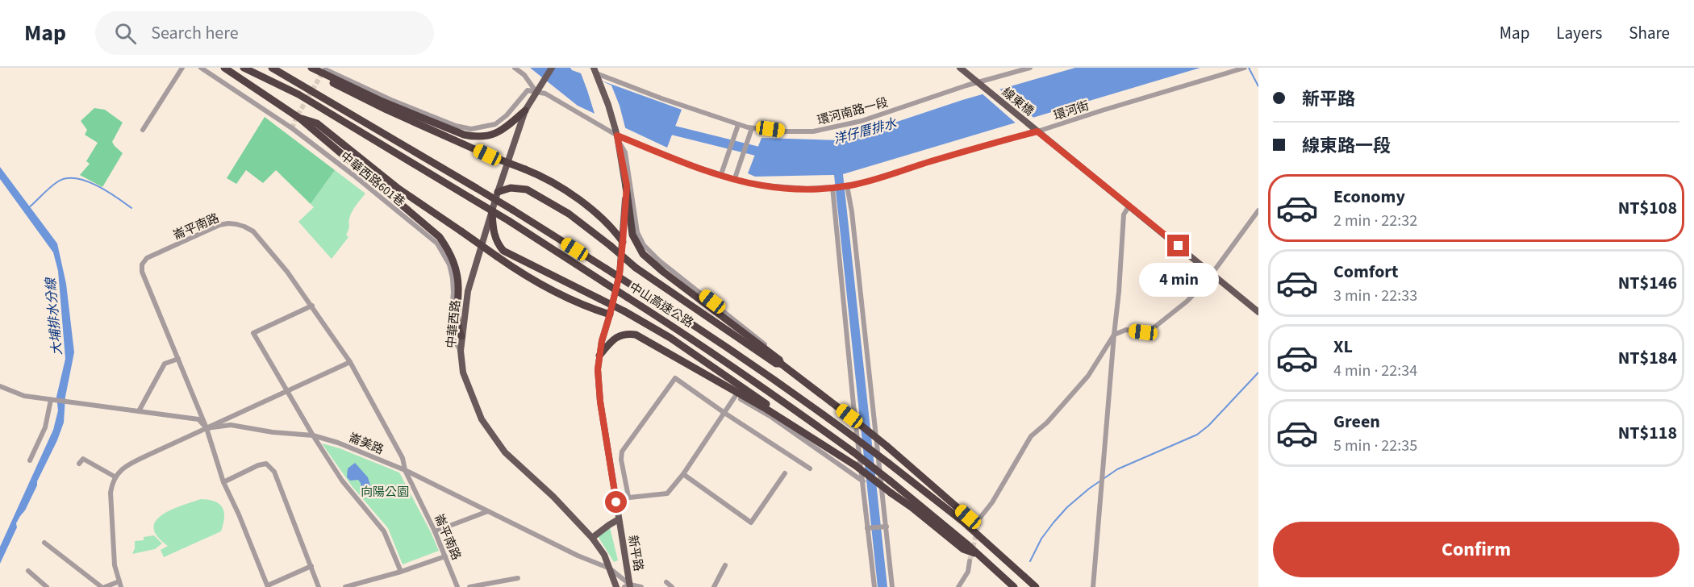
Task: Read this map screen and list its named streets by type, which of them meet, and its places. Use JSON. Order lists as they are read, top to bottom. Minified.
{"streets":{"highway":["中山高速公路"],"main road":["線東橋","中華西路","新平路"],"street":["環河街","環河南路一段","中華西路601巷","崙平南路","崙美路"]},"crossings":[["線東橋","環河街"],["線東橋","環河南路一段"],["環河街","中華西路"],["環河街","新平路"],["環河南路一段","新平路"],["中華西路601巷","中華西路"],["崙平南路","崙美路"],["中華西路","崙美路"],["崙美路","新平路"]],"water":["洋仔厝排水","大埔排水分線"],"parks":["向陽公園"],"page":{"header":"Map","search":"Search here","nav":["Map","Layers","Share"],"banner":["新平路","線東路一段"],"list":[{"name":"Economy","note":"2 min · 22:32","value":"NT$108"},{"name":"Comfort","note":"3 min · 22:33","value":"NT$146"},{"name":"XL","note":"4 min · 22:34","value":"NT$184"},{"name":"Green","note":"5 min · 22:35","value":"NT$118"}],"bubble":"4 min","buttons":"Confirm"}}
